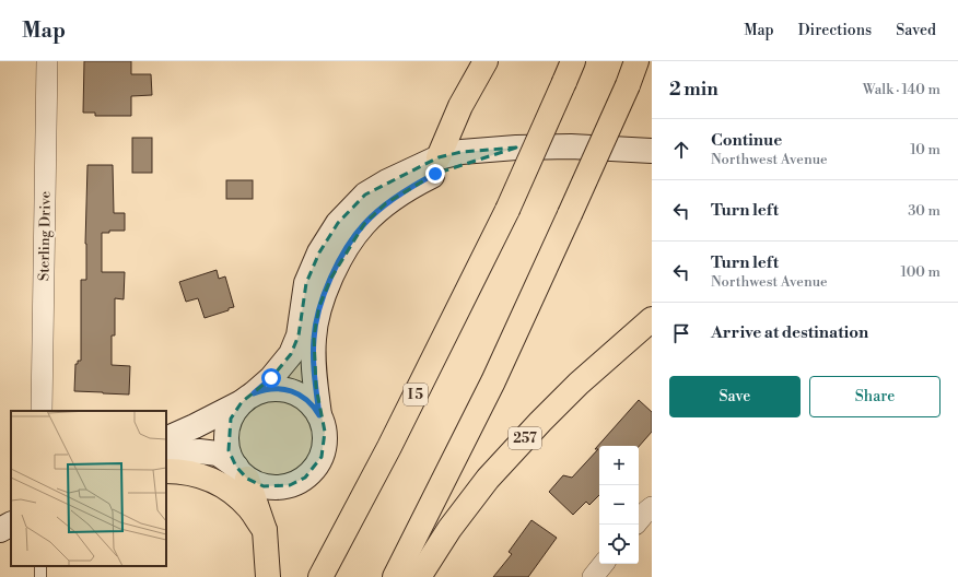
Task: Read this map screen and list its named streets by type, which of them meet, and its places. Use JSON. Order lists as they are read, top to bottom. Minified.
{"streets":{"highway":["I 5","257"],"street":["Sterling Drive"]},"page":{"header":"Map","nav":["Map","Directions","Saved"],"heading":["2 min","Walk · 140 m"],"list":[["Continue","Northwest Avenue","10 m"],["Turn left","30 m"],["Turn left","Northwest Avenue","100 m"],"Arrive at destination"],"buttons":["Save","Share"],"map_buttons":["+","−"]}}
